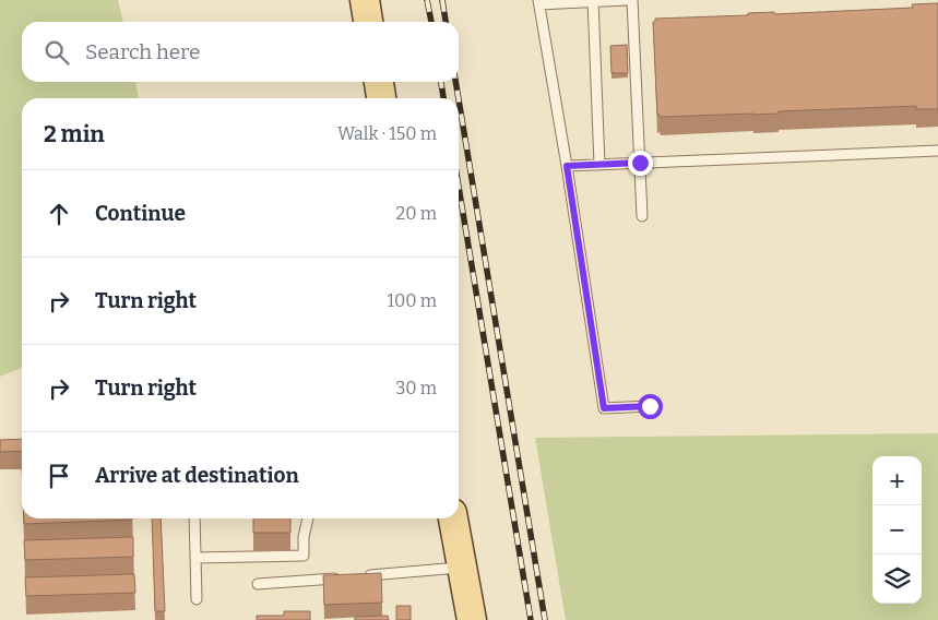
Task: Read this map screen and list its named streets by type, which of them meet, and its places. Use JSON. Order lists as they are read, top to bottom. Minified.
{"page":{"search":"Search here","heading":["2 min","Walk · 150 m"],"list":[["Continue","20 m"],["Turn right","100 m"],["Turn right","30 m"],"Arrive at destination"],"map_buttons":["+","−"]}}
